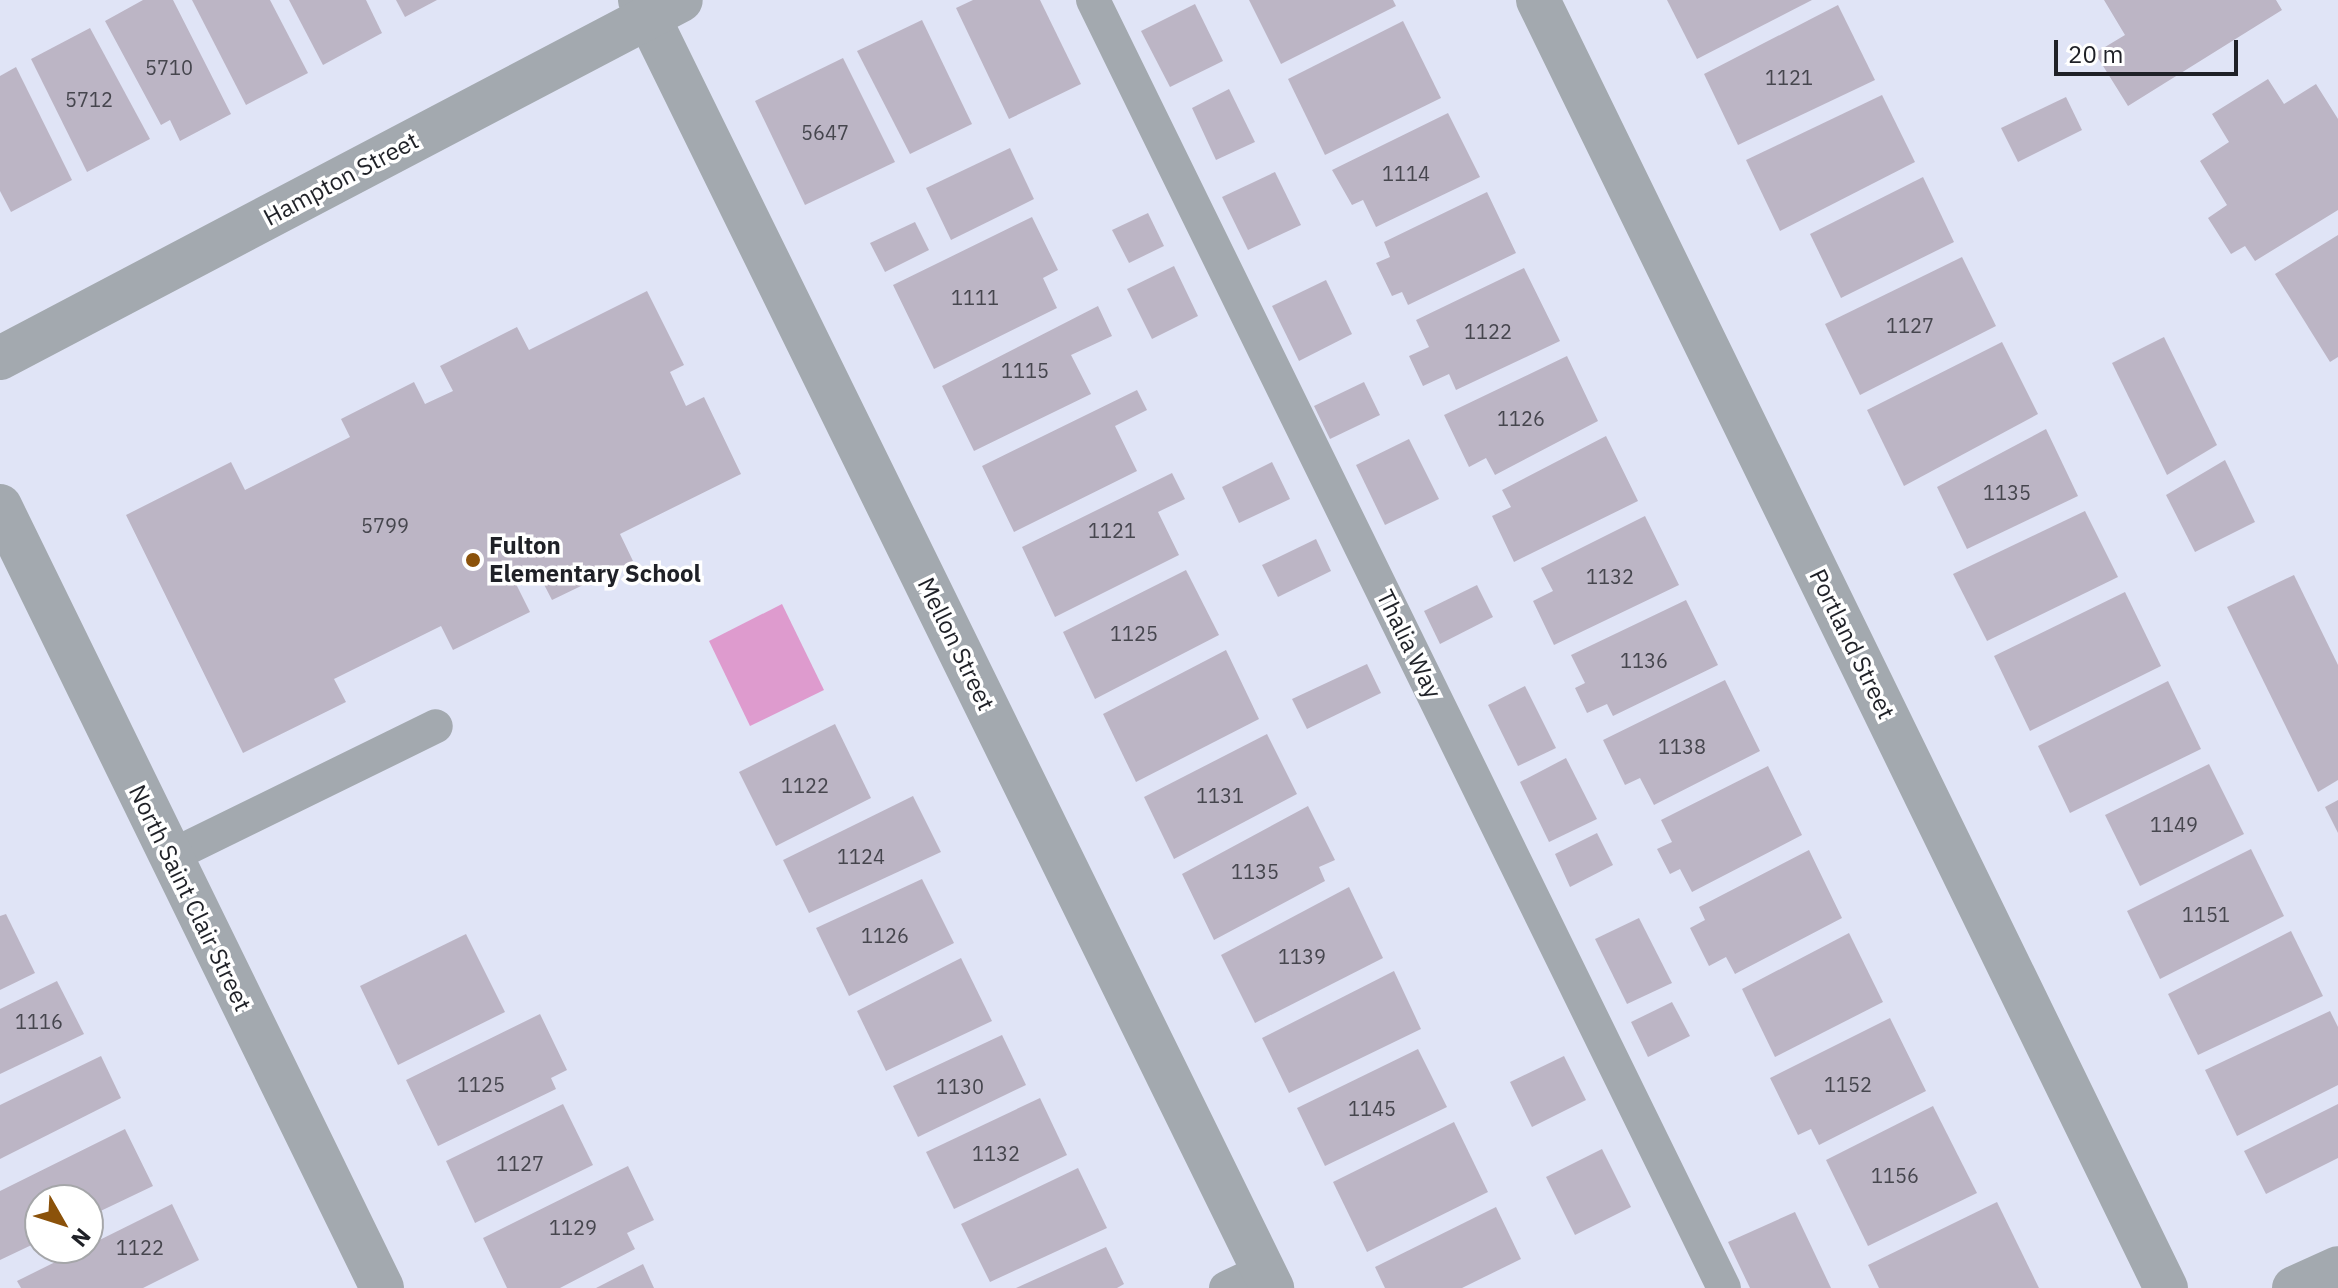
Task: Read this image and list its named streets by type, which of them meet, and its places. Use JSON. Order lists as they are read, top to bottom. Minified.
{"streets":{"street":["Hampton Street","Mellon Street","Portland Street","North Saint Clair Street"],"lane":["Thalia Way"]},"crossings":[["Hampton Street","Mellon Street"]],"places":["Fulton Elementary School"],"house_numbers":["5710","1121","5712","5647","1114","1111","1127","1122","1115","1126","1135","5799","1121","1132","1125","1136","1138","1122","1131","1149","1124","1135","1151","1126","1139","1116","1125","1152","1130","1145","1132","1127","1156","1129","1122"],"scale_bar":"20 m","north":"bottom right"}
